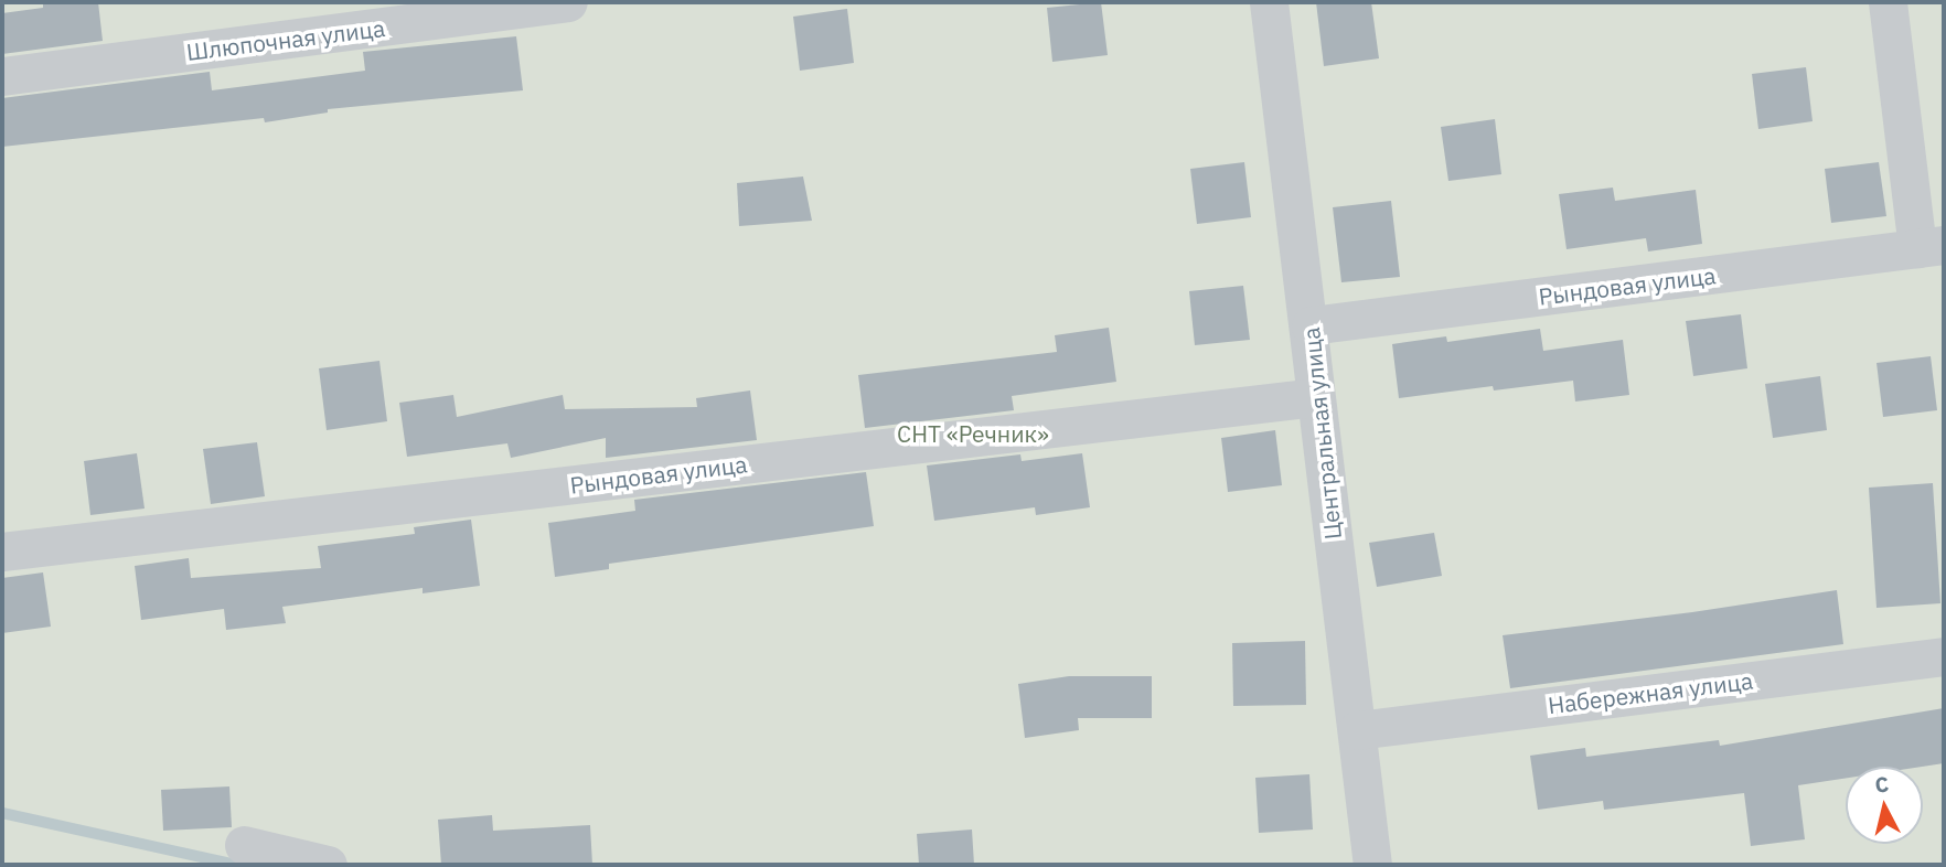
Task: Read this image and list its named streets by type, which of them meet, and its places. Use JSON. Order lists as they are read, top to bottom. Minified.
{"streets":{"street":["Шлюпочная улица","Рындовая улица","Центральная улица","Набережная улица"]},"crossings":[["Рындовая улица","Центральная улица"],["Центральная улица","Набережная улица"]],"parks":["СНТ «Речник»"],"north":"top"}
